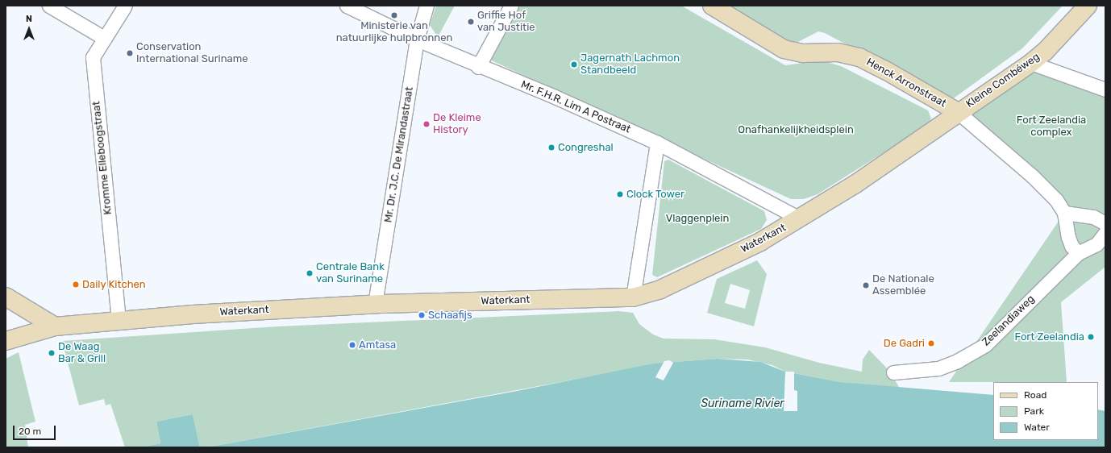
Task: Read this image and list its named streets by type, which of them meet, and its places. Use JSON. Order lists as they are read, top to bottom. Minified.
{"streets":{"main road":["Kleine Combéweg","Henck Arronstraat","Waterkant"],"street":["Mr. F.H.R. Lim A Postraat","Mr. Dr. J.C. De Mirandastraat","Kromme Elleboogstraat","Zeelandiaweg"]},"crossings":[["Kleine Combéweg","Henck Arronstraat"],["Kleine Combéweg","Waterkant"],["Henck Arronstraat","Waterkant"],["Mr. F.H.R. Lim A Postraat","Mr. Dr. J.C. De Mirandastraat"],["Mr. F.H.R. Lim A Postraat","Waterkant"],["Mr. Dr. J.C. De Mirandastraat","Waterkant"],["Kromme Elleboogstraat","Waterkant"]],"water":["Suriname Rivier"],"parks":["Fort Zeelandia complex","Onafhankelijkheidsplein","Vlaggenplein"],"places":["Ministerie van natuurlijke hulpbronnen","Griffie Hof van Justitie","Conservation International Suriname","Jagernath Lachmon Standbeeld","De Kleime History","Congreshal","Clock Tower","Centrale Bank van Suriname","Daily Kitchen","De Nationale Assemblée","Schaafijs","Fort Zeelandia","De Gadri","Amtasa","De Waag Bar & Grill"],"legend":["Road","Park","Water"],"scale_bar":"20 m","north":"top"}
